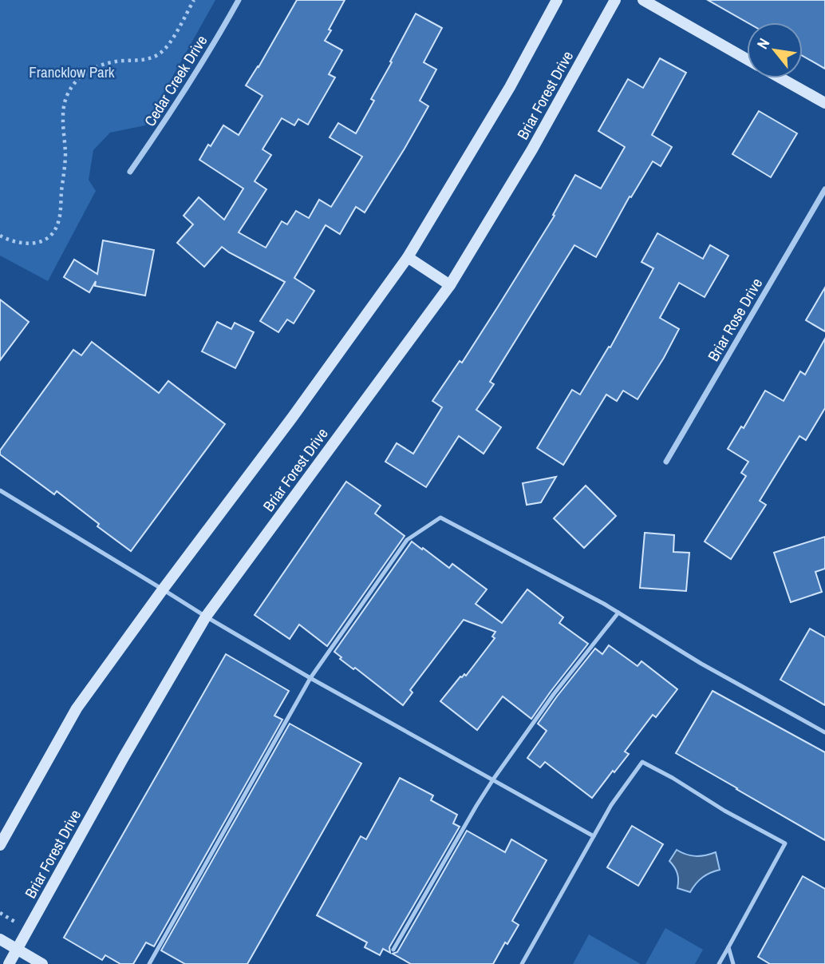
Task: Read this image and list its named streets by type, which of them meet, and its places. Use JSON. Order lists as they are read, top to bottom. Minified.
{"streets":{"main road":["Briar Forest Drive"],"street":["Cedar Creek Drive","Briar Rose Drive"]},"parks":["Francklow Park"],"north":"top left"}
